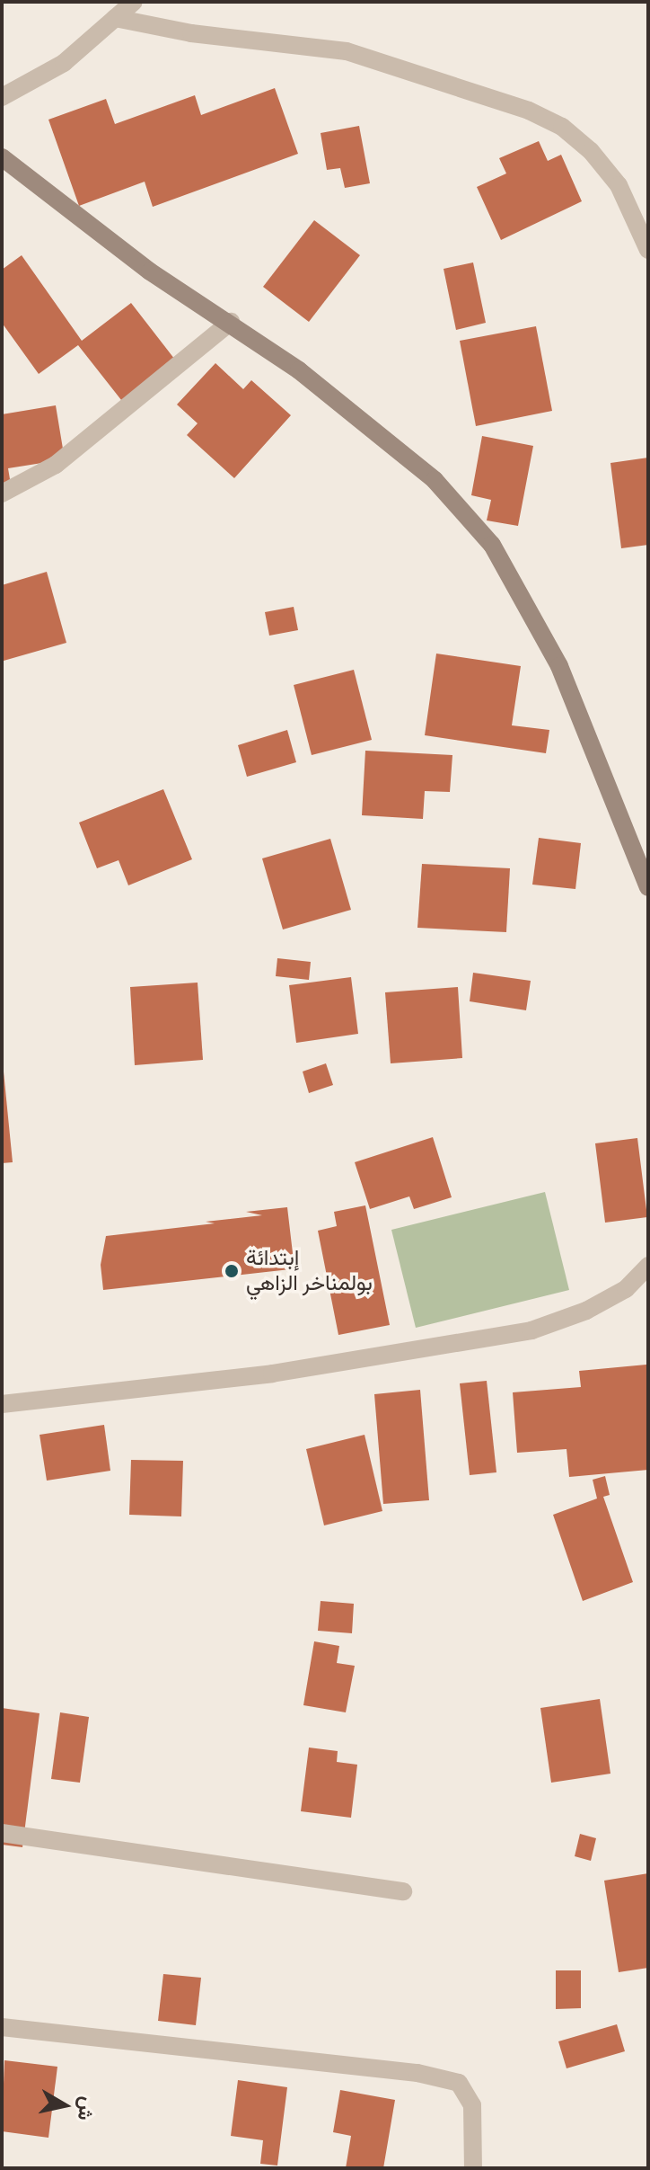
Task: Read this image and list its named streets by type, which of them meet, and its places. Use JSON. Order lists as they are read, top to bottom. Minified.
{"places":["إبتدائة بولمناخر الزاهي"],"north":"right"}
